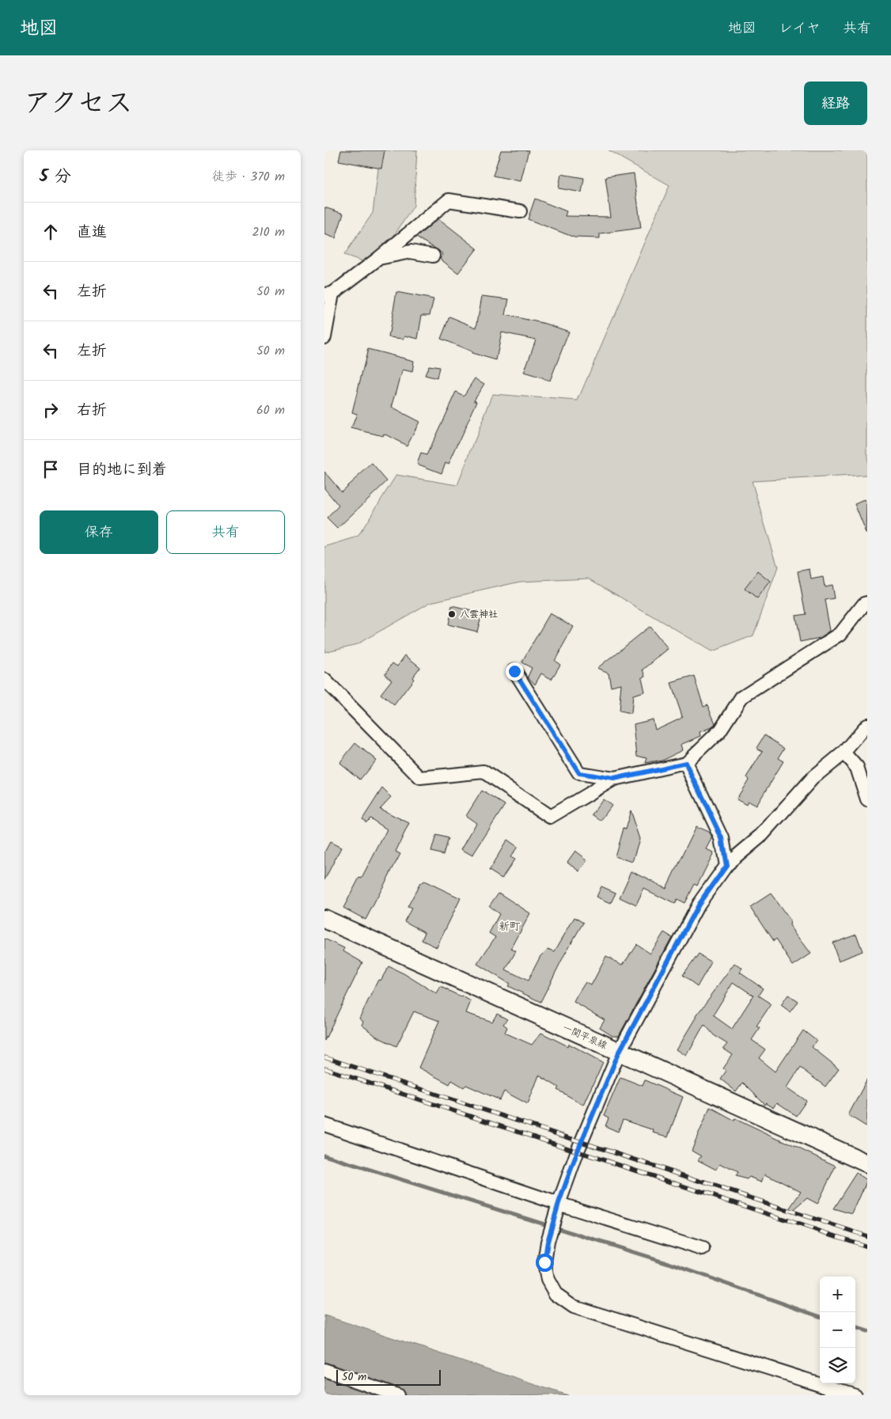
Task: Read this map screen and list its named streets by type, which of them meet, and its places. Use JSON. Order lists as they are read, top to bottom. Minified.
{"streets":{"main road":["一関平泉線"]},"districts":["新町"],"places":["八雲神社"],"scale_bar":"50 m","page":{"header":"地図","nav":["地図","レイヤ","共有"],"title":"アクセス","buttons":["経路",["保存","共有"]],"heading":["5 分","徒歩 · 370 m"],"list":[["直進","210 m"],["左折","50 m"],["左折","50 m"],["右折","60 m"],"目的地に到着"],"map_buttons":["+","−"],"scale":"50 m"}}
